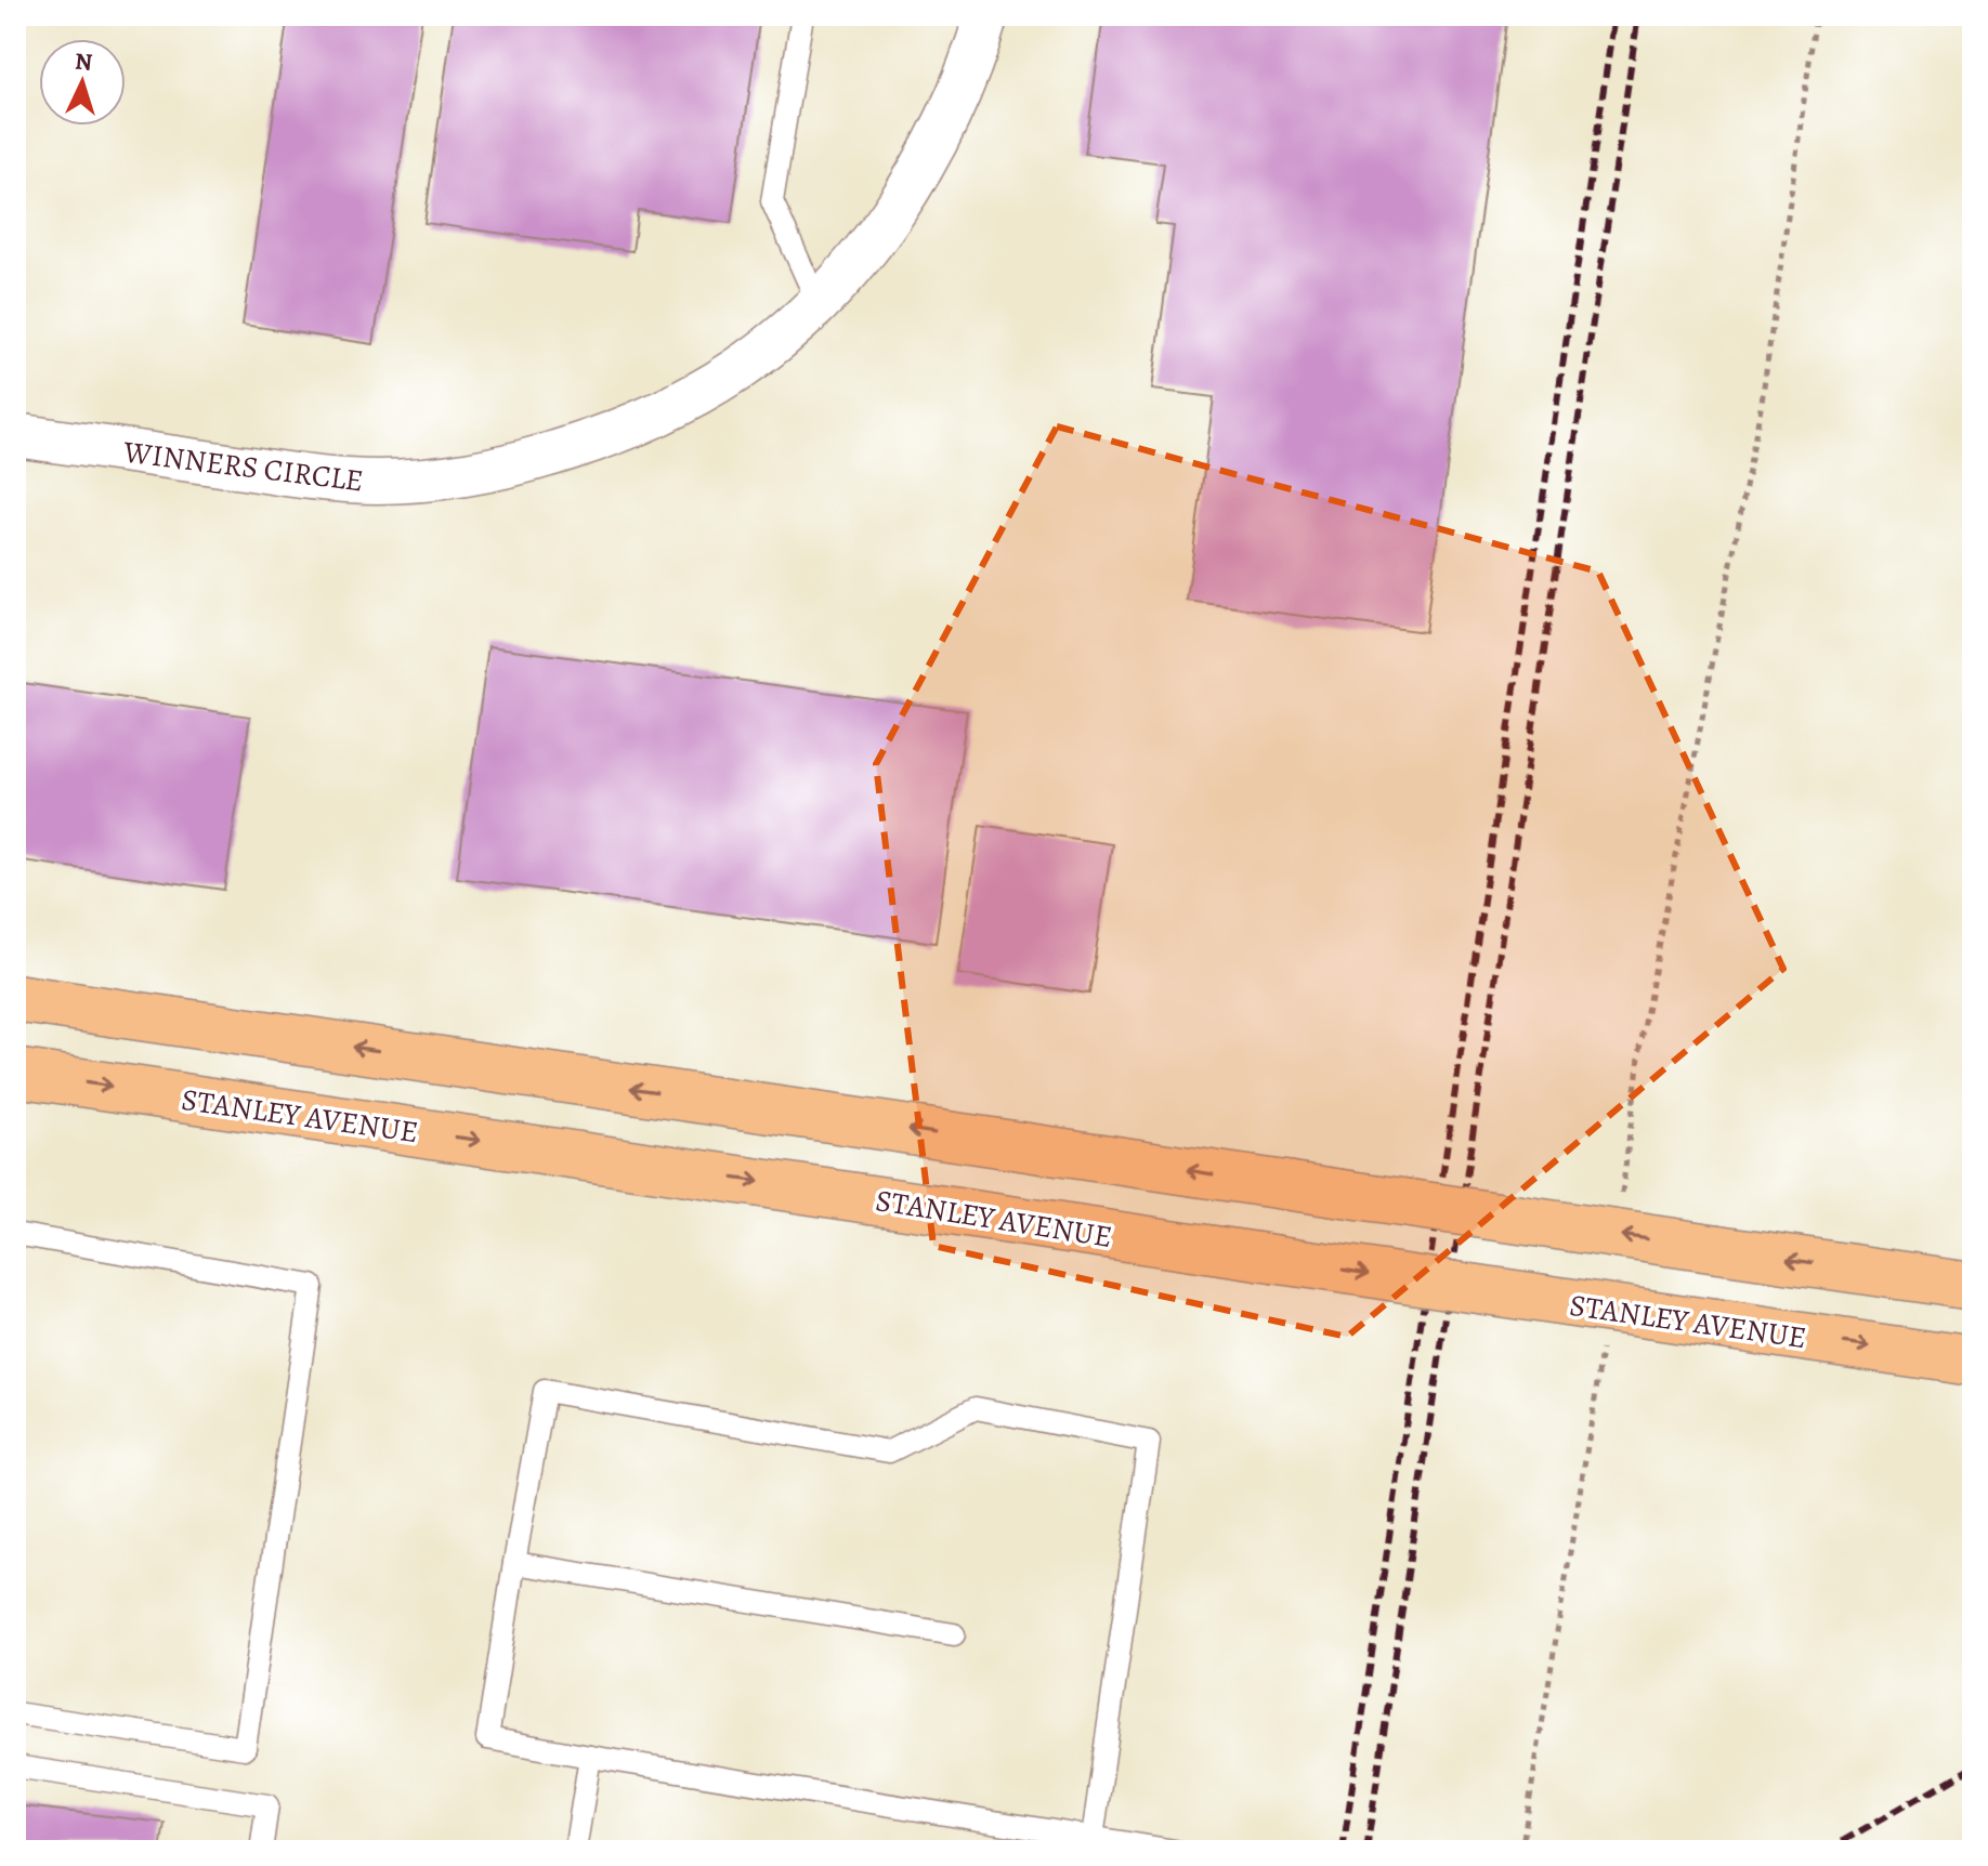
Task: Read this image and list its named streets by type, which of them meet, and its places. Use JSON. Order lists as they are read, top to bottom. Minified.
{"streets":{"main road":["STANLEY AVENUE"],"street":["WINNERS CIRCLE"]},"north":"top"}
